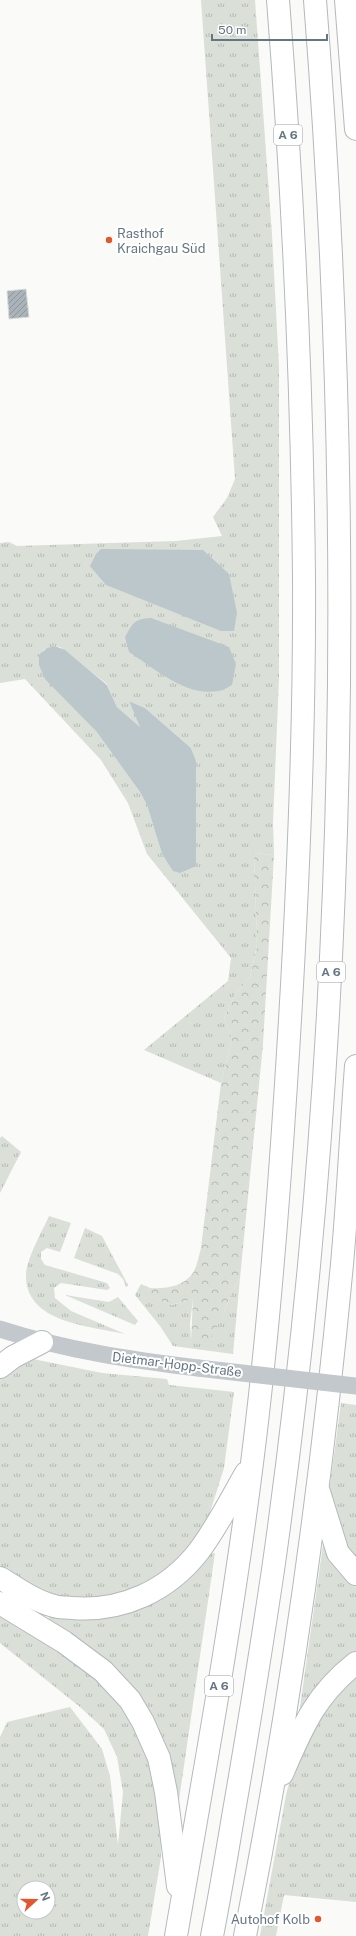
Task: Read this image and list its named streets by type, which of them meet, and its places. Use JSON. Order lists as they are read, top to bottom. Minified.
{"streets":{"highway":["A 6"],"street":["Dietmar-Hopp-Straße"]},"places":["Rasthof Kraichgau Süd","Autohof Kolb"],"scale_bar":"50 m","north":"right"}
